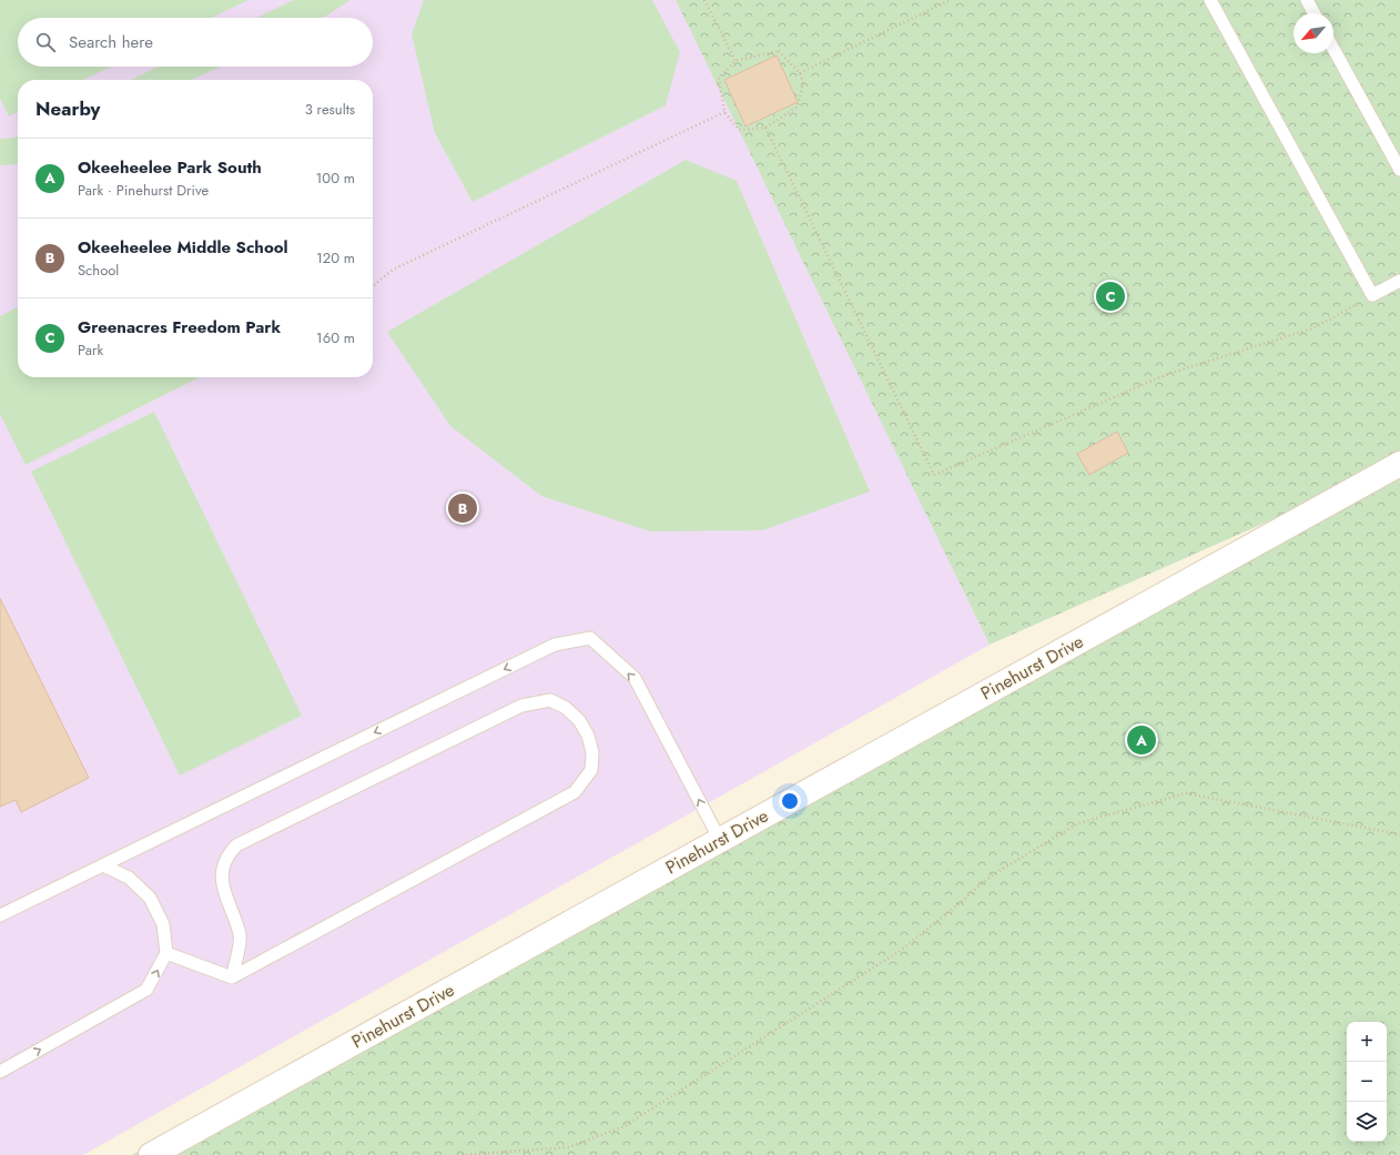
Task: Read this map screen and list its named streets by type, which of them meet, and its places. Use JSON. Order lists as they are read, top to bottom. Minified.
{"streets":{"street":["Pinehurst Drive"]},"north":"bottom left","page":{"search":"Search here","heading":["Nearby","3 results"],"list":[{"mark":"A","name":"Okeeheelee Park South","note":"Park · Pinehurst Drive","value":"100 m"},{"mark":"B","name":"Okeeheelee Middle School","note":"School","value":"120 m"},{"mark":"C","name":"Greenacres Freedom Park","note":"Park","value":"160 m"}],"pins":["C","B","A"],"map_buttons":["+","−"]}}
